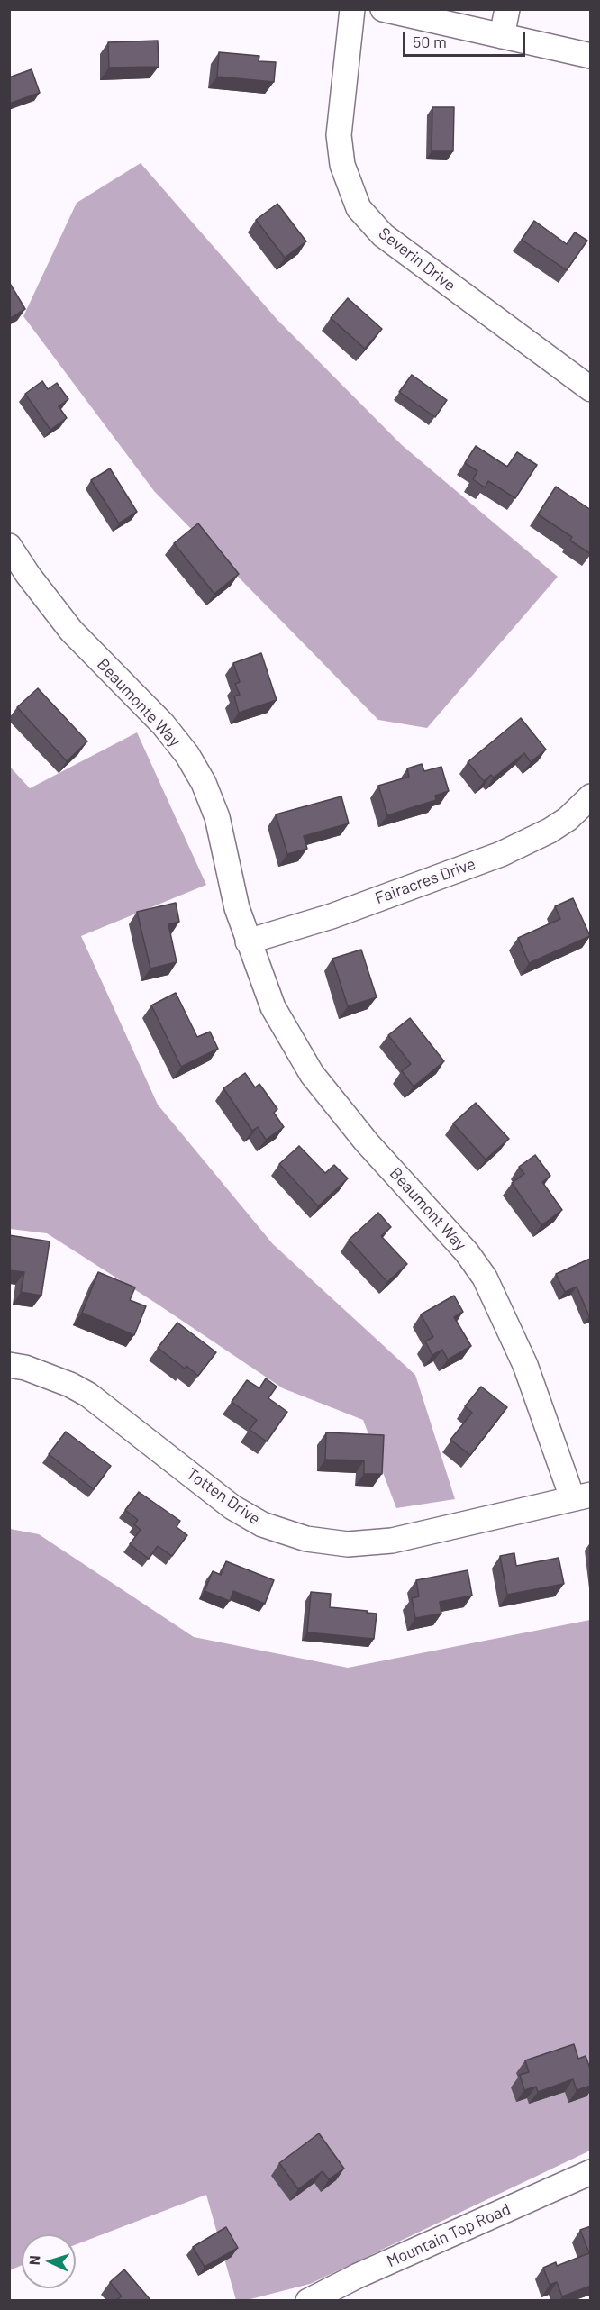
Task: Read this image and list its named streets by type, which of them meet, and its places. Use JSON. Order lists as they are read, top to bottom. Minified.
{"streets":{"street":["Severin Drive","Beaumonte Way","Fairacres Drive","Beaumont Way","Totten Drive","Mountain Top Road"]},"crossings":[["Beaumonte Way","Fairacres Drive"],["Beaumonte Way","Beaumont Way"],["Fairacres Drive","Beaumont Way"],["Beaumont Way","Totten Drive"]],"scale_bar":"50 m","north":"left"}
